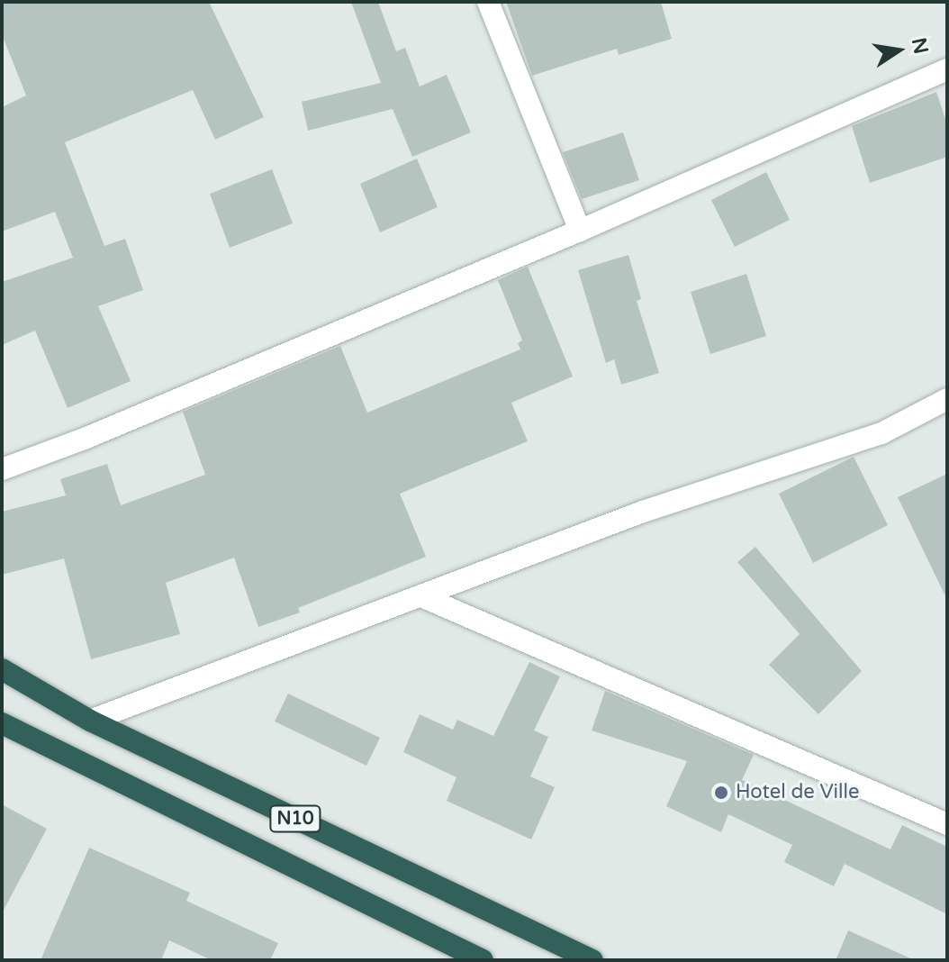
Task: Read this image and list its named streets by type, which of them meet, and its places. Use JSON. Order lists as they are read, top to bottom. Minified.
{"streets":{"highway":["N10"]},"places":["Hotel de Ville"],"north":"right"}
